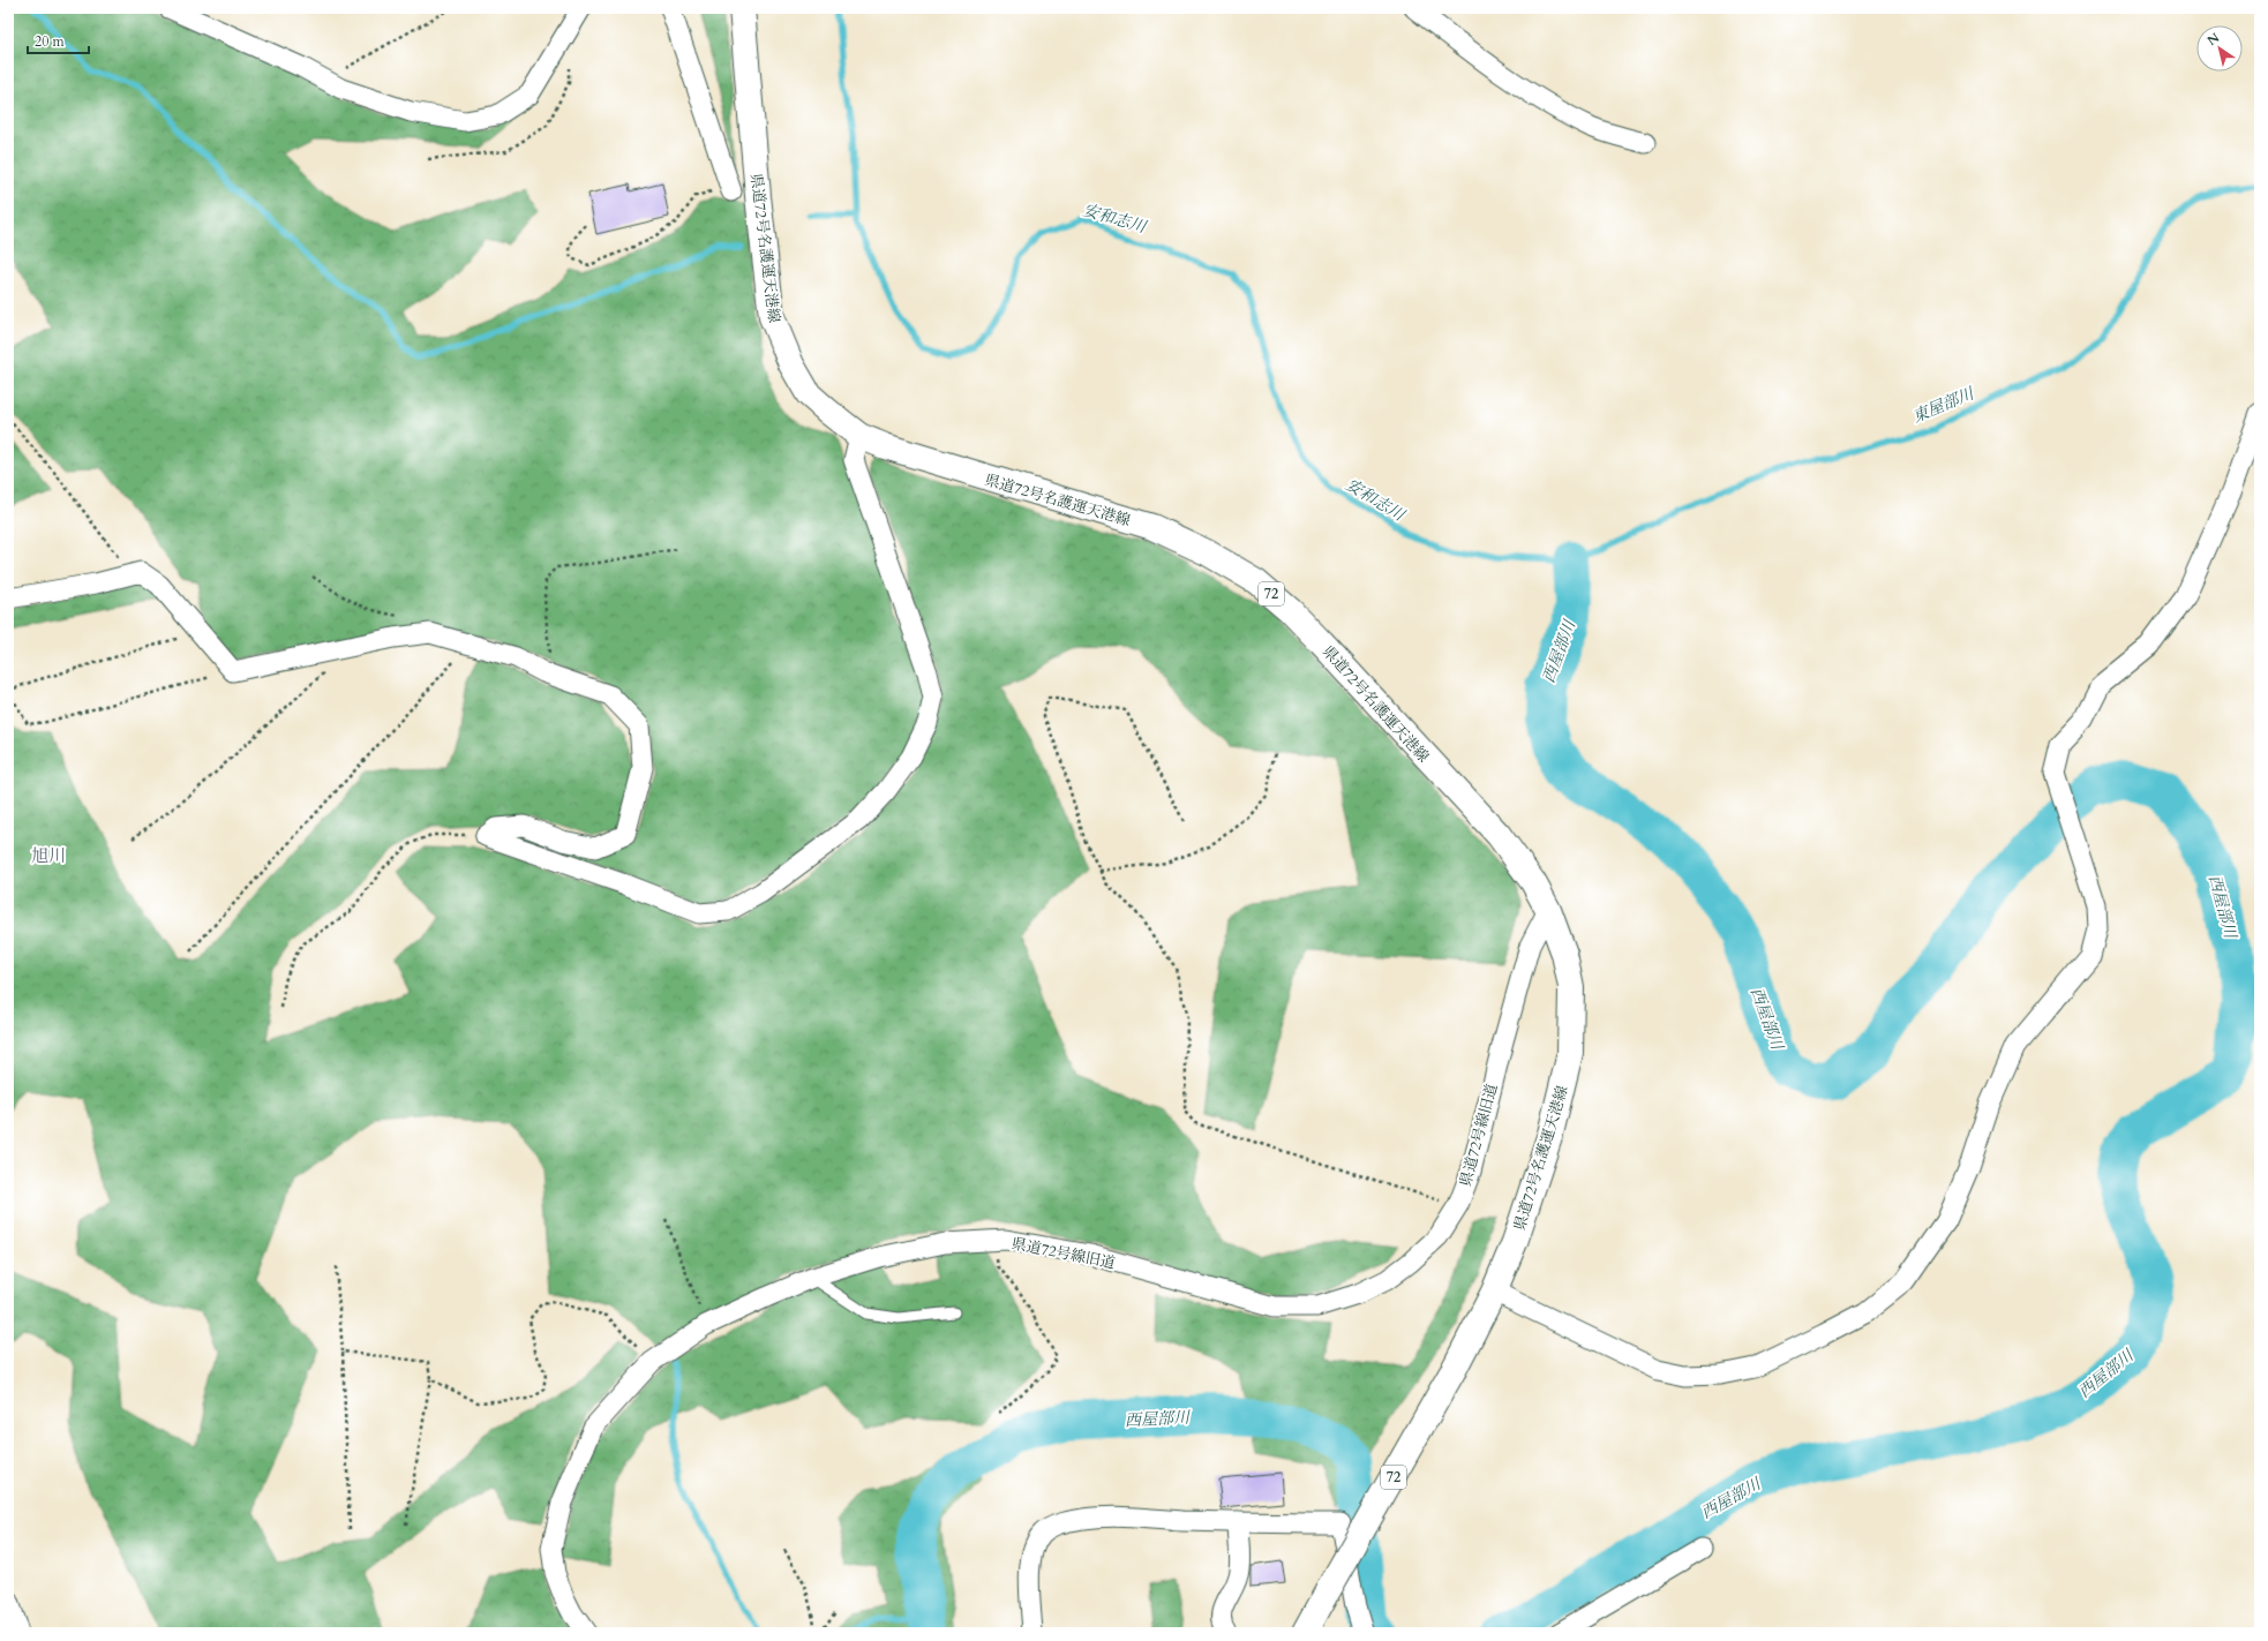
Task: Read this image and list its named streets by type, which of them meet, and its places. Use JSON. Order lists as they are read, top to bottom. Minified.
{"streets":{"main road":["県道72号名護運天港線","72"],"street":["県道72号線旧道"]},"crossings":[["県道72号名護運天港線","県道72号線旧道"]],"districts":["旭川"],"water":["安和志川","東屋部川","西屋部川"],"scale_bar":"20 m","north":"top left"}
